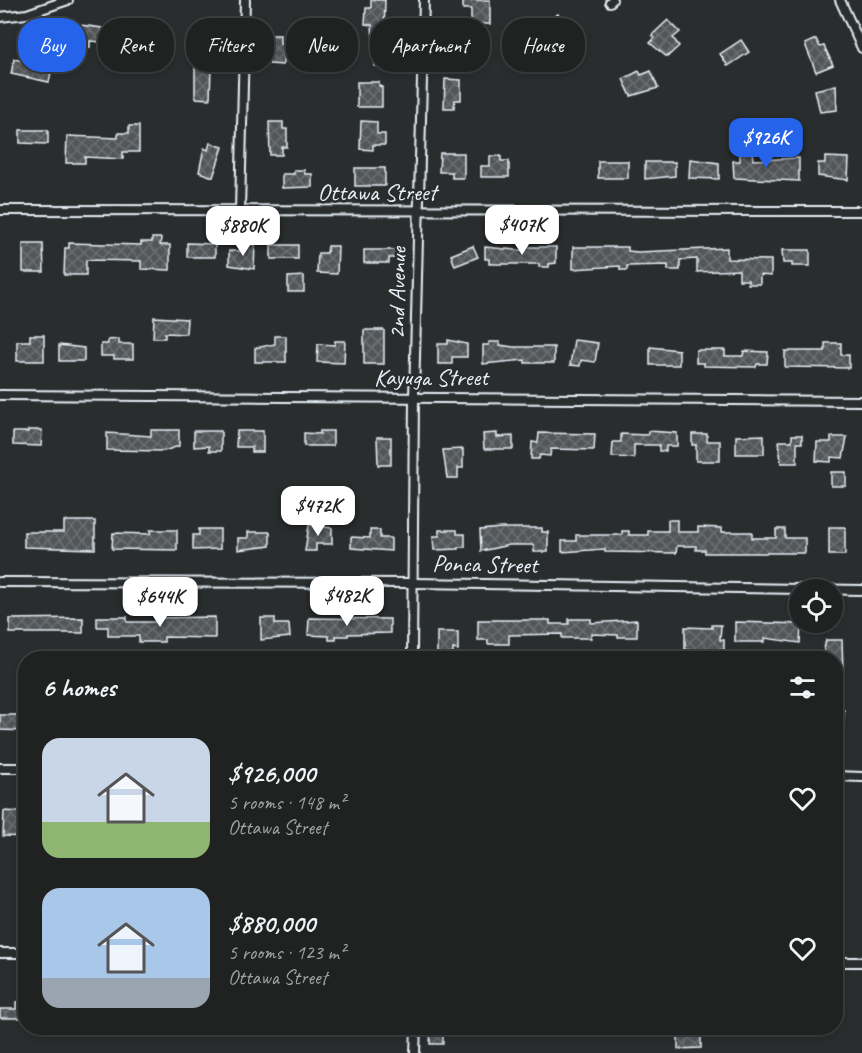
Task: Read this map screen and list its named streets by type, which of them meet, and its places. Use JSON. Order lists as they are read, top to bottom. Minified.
{"streets":{"street":["Ottawa Street","2nd Avenue","Kayuga Street","Ponca Street"]},"crossings":[["Ottawa Street","2nd Avenue"],["2nd Avenue","Kayuga Street"],["2nd Avenue","Ponca Street"]],"page":{"chip":["Buy","Rent","Filters","New","Apartment","House"],"price":["$926K","$407K","$880K","$472K","$482K","$644K"],"heading":"6 homes","list":[{"name":"$926,000","note":"5 rooms · 148 m² · Ottawa Street"},{"name":"$880,000","note":"5 rooms · 123 m² · Ottawa Street"}]}}
